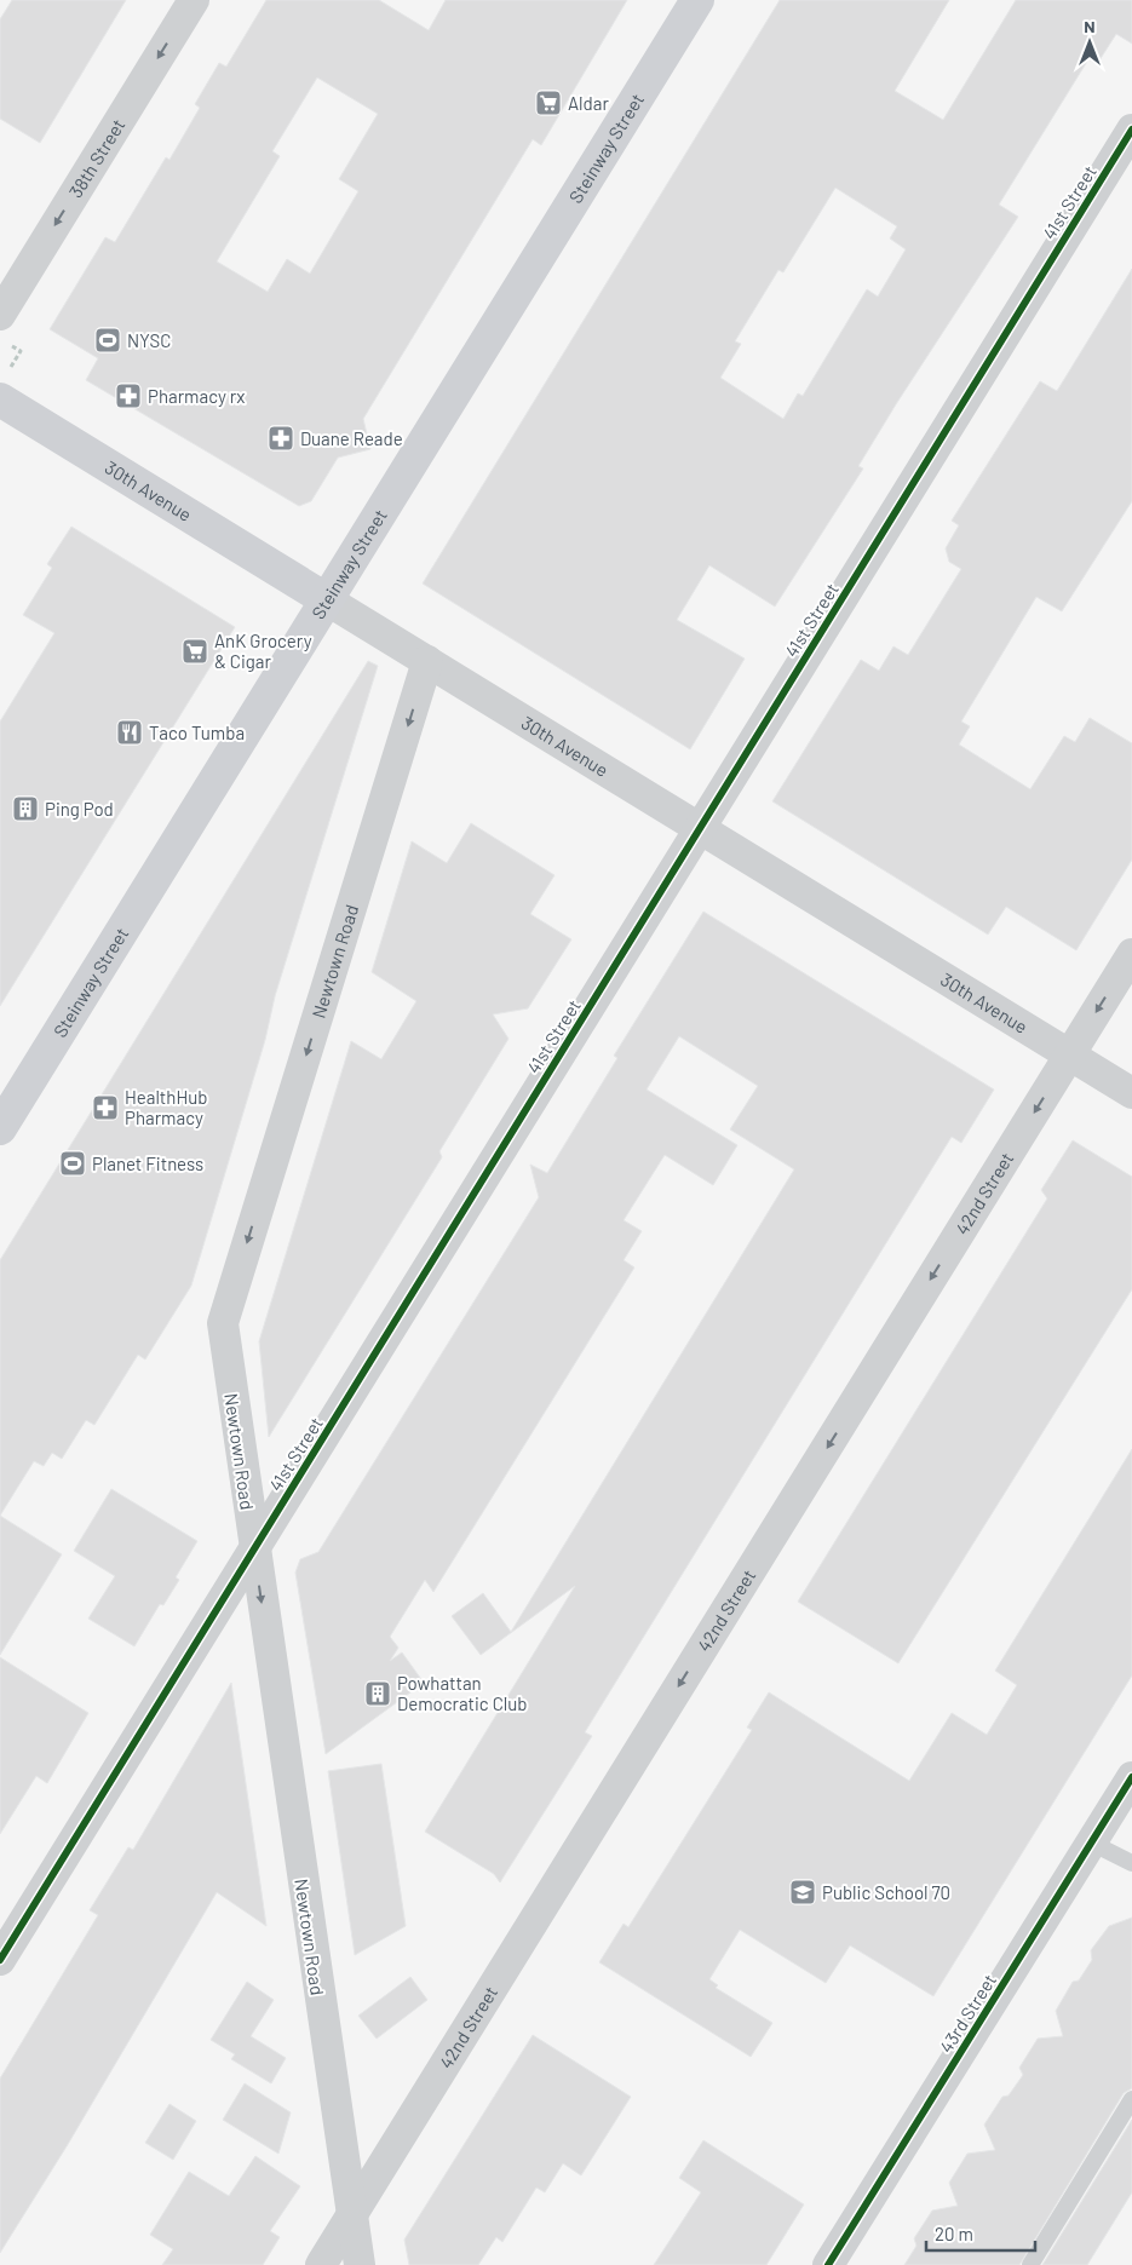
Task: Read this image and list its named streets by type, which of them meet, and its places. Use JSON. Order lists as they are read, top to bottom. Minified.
{"streets":{"street":["Steinway Street","38th Street","41st Street","30th Avenue","Newtown Road","42nd Street","43rd Street"]},"crossings":[["Steinway Street","30th Avenue"],["41st Street","30th Avenue"],["41st Street","Newtown Road"],["30th Avenue","Newtown Road"],["30th Avenue","42nd Street"],["Newtown Road","42nd Street"]],"one_way":["38th Street","Newtown Road","42nd Street"],"places":{"supermarket":["Aldar","AnK Grocery & Cigar"],"sports":["NYSC","Planet Fitness"],"pharmacy":["Pharmacy rx","Duane Reade","HealthHub Pharmacy"],"restaurant":["Taco Tumba"],"building":["Ping Pod","Powhattan Democratic Club"],"school or university":["Public School 70"]},"scale_bar":"20 m","north":"top"}
